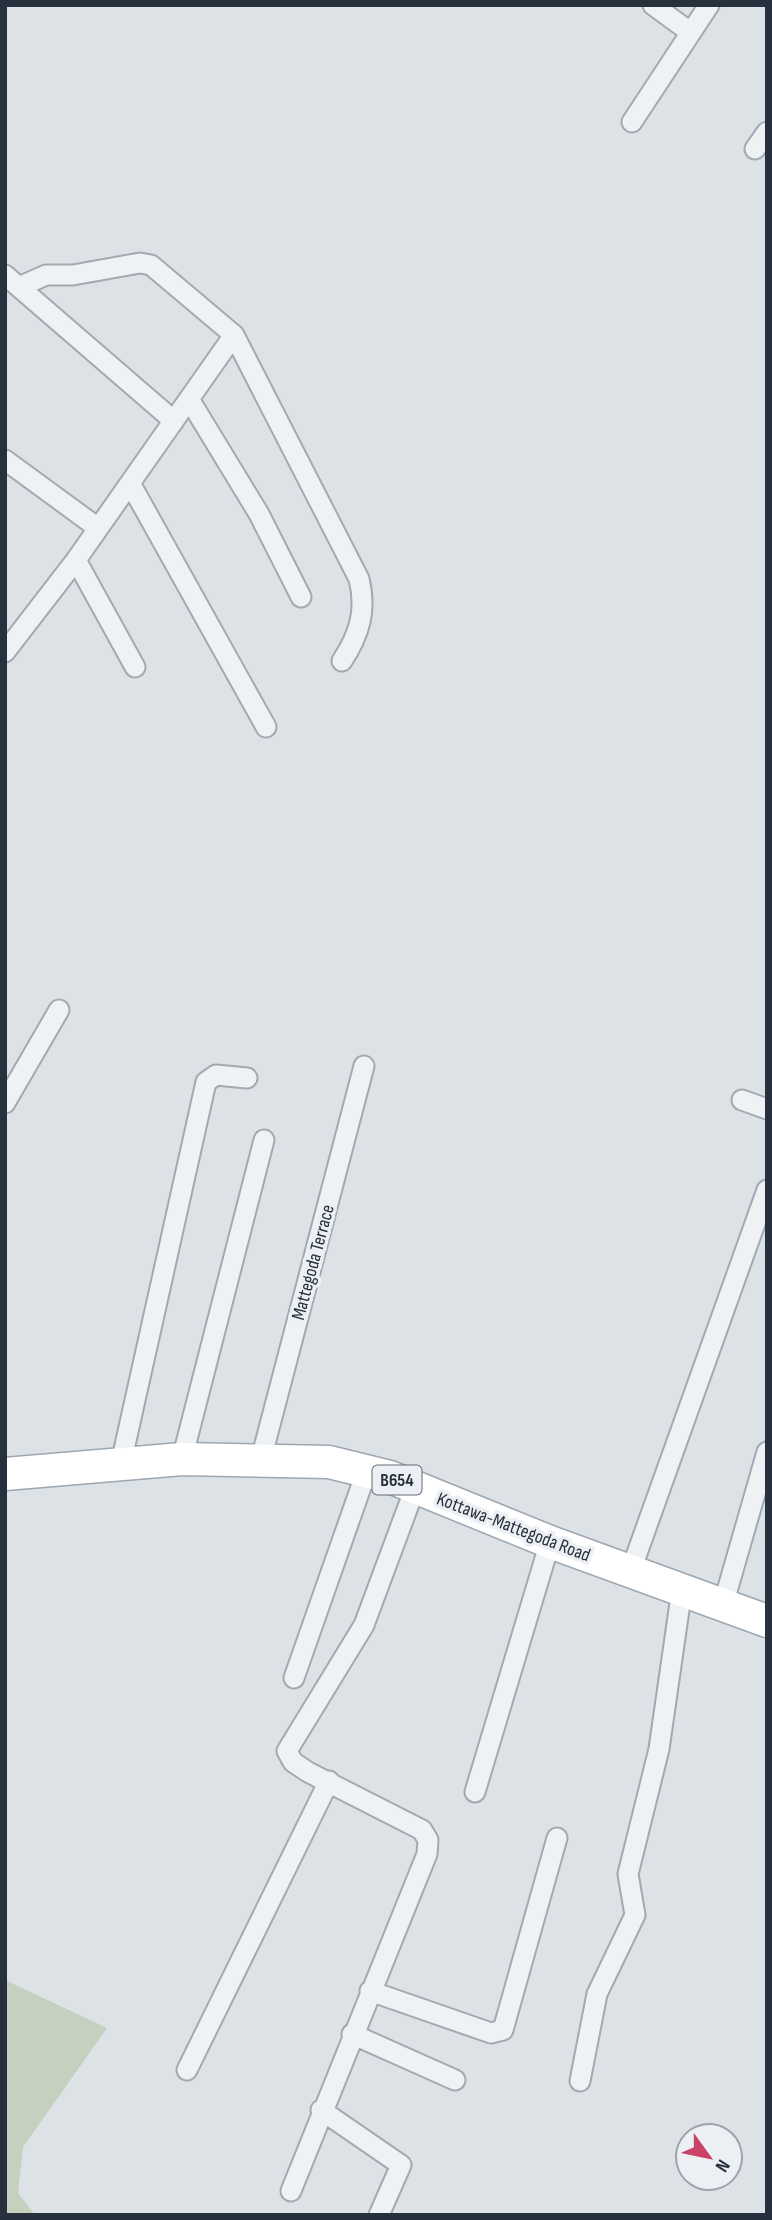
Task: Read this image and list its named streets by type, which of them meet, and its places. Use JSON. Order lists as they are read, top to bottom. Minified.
{"streets":{"main road":["B654","Kottawa-Mattegoda Road"],"street":["Mattegoda Terrace"]},"crossings":[["Mattegoda Terrace","Kottawa-Mattegoda Road"]],"north":"bottom right"}
